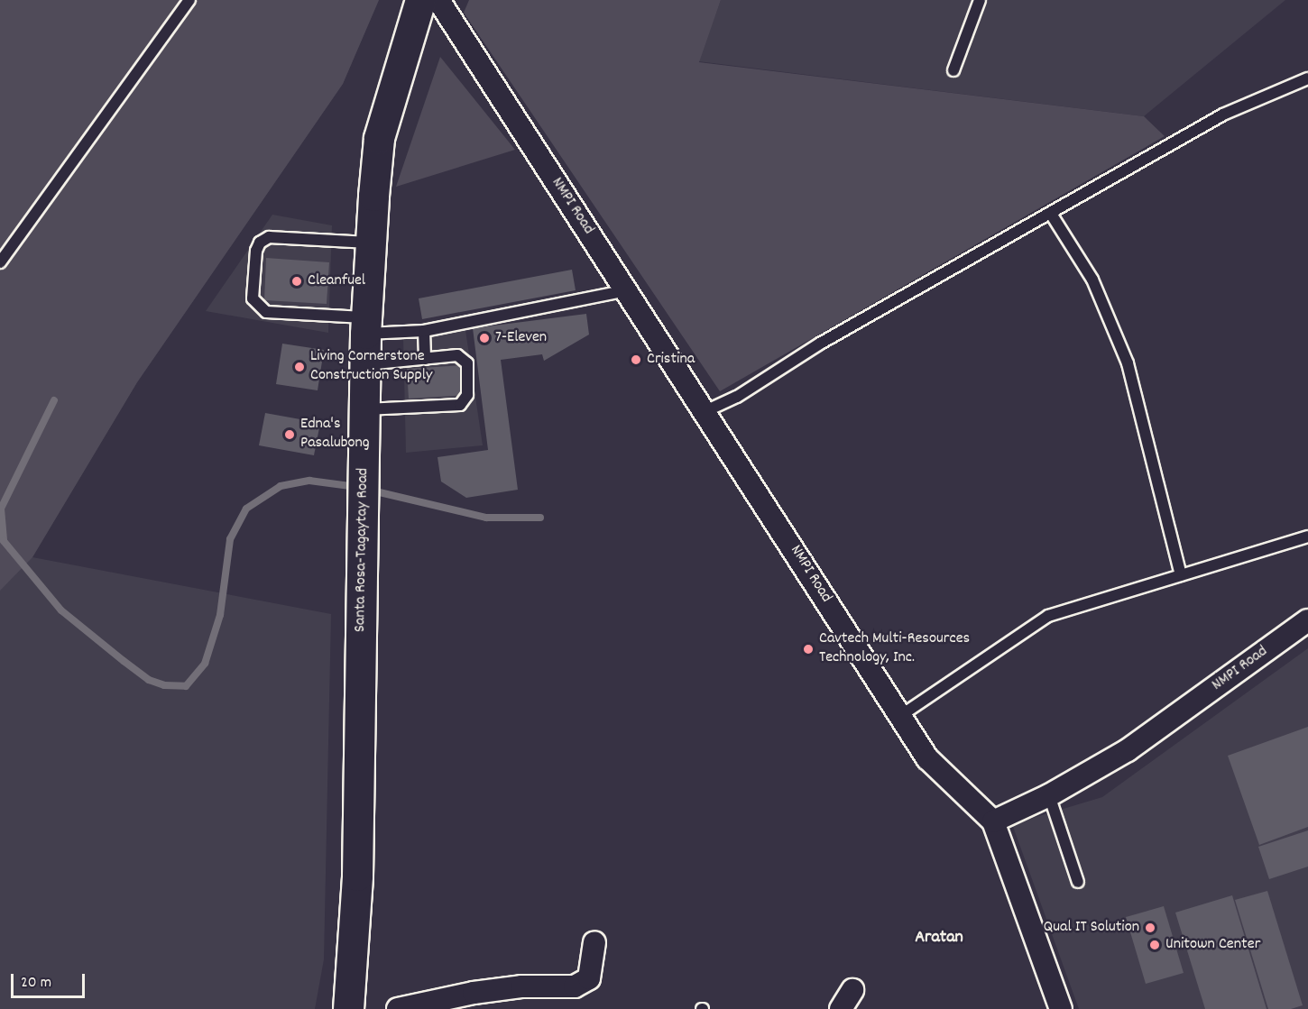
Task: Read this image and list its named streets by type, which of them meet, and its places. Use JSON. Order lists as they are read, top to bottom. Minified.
{"streets":{"main road":["Santa Rosa-Tagaytay Road"],"street":["NMPI Road"]},"districts":["Aratan"],"places":["Cleanfuel","7-Eleven","Cristina","Living Cornerstone Construction Supply","Edna's Pasalubong","Cavtech Multi-Resources Technology, Inc.","Qual IT Solution","Unitown Center"],"scale_bar":"20 m"}
